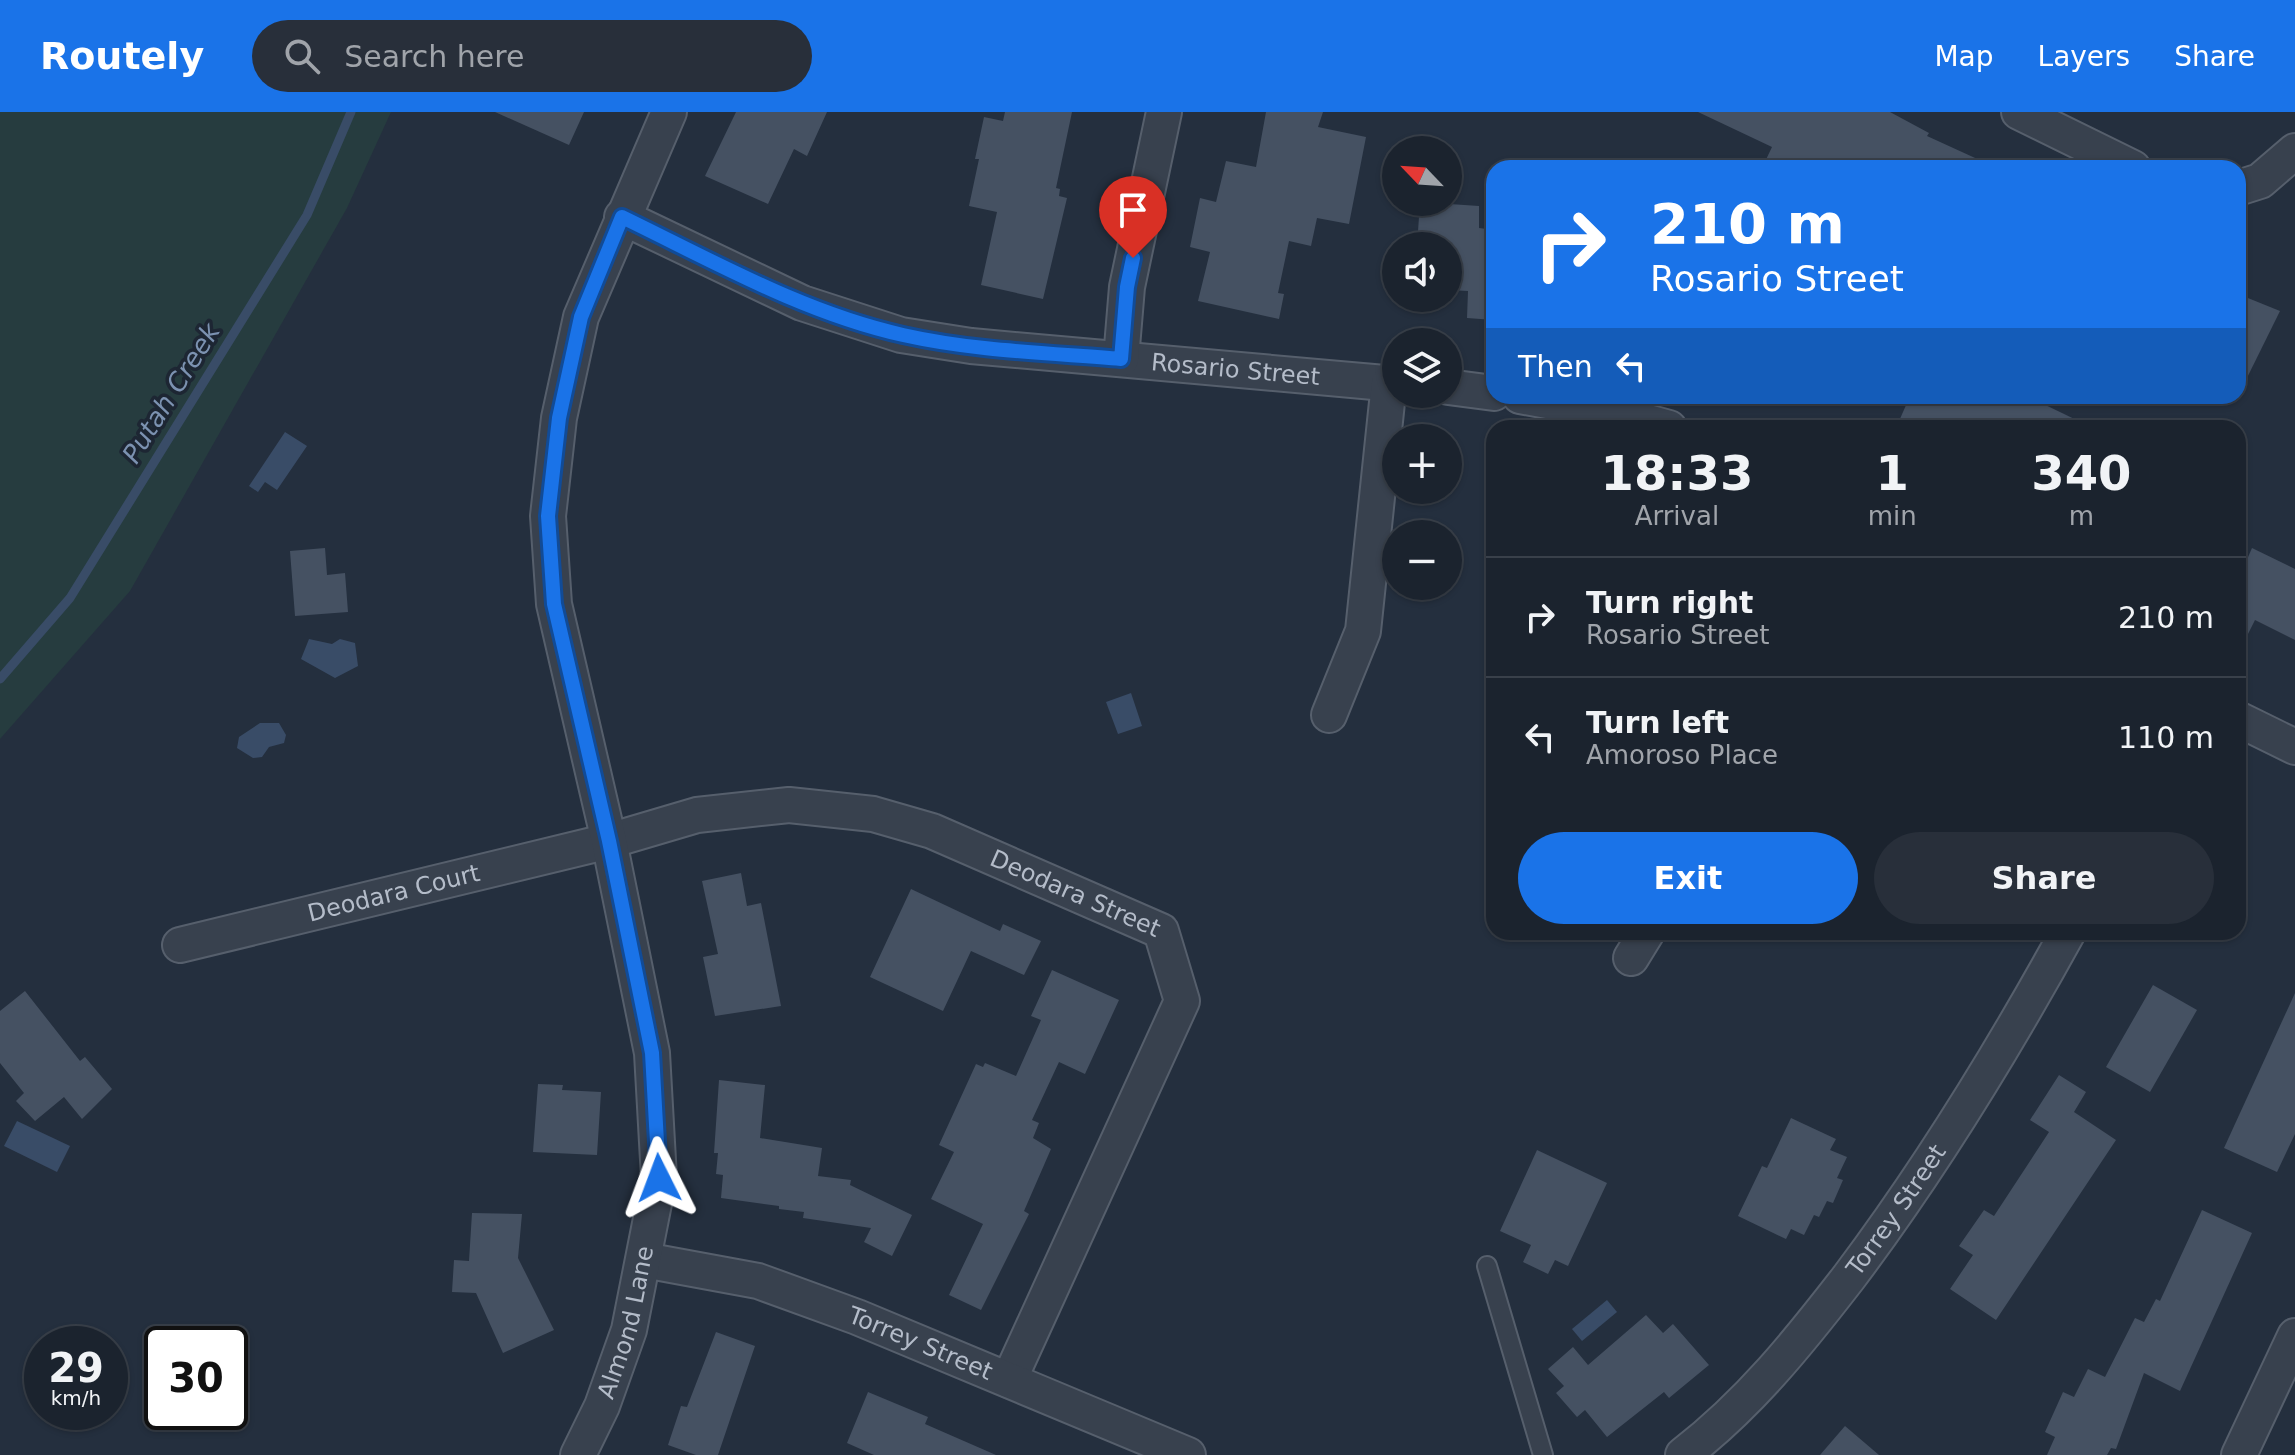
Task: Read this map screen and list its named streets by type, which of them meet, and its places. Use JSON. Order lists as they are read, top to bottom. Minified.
{"streets":{"street":["Rosario Street","Deodara Court","Deodara Street","Torrey Street","Almond Lane"]},"crossings":[["Rosario Street","Almond Lane"],["Deodara Court","Deodara Street"],["Deodara Court","Almond Lane"],["Deodara Street","Torrey Street"],["Deodara Street","Almond Lane"],["Torrey Street","Almond Lane"]],"water":["Putah Creek"],"north":"top left","page":{"header":"Routely","search":"Search here","nav":["Map","Layers","Share"],"map_buttons":["+","−"],"turn":["210 m","Rosario Street"],"then":"Then","eta":["18:33","Arrival","1","min","340","m"],"list":[{"name":"Turn right","note":"Rosario Street","value":"210 m"},{"name":"Turn left","note":"Amoroso Place","value":"110 m"}],"buttons":["Exit","Share"],"speed":"29 km/h","limit":"30"}}
